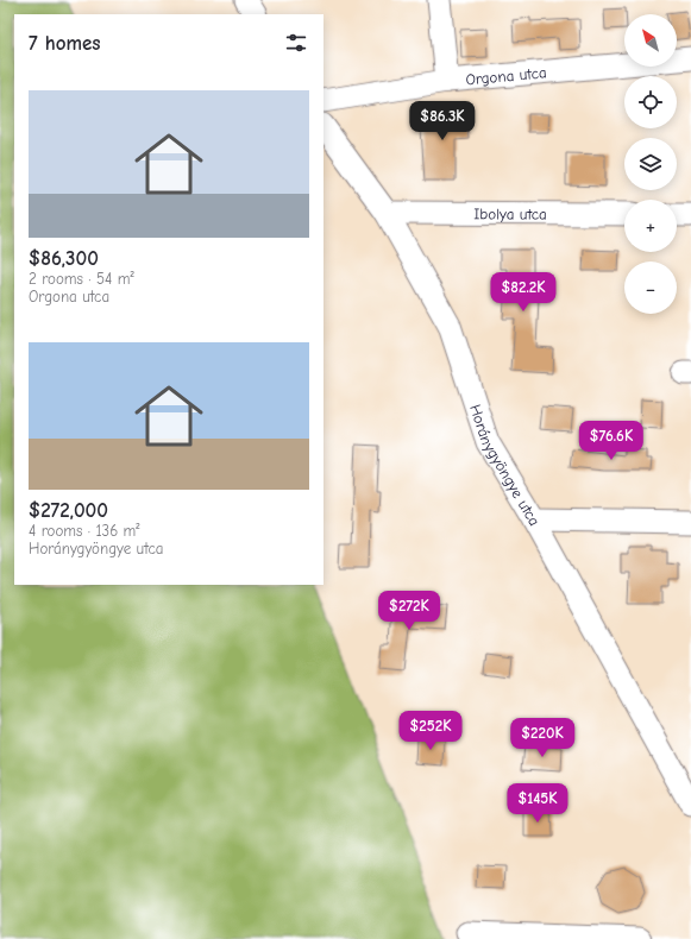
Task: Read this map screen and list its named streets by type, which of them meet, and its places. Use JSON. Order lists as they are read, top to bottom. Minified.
{"streets":{"street":["Orgona utca","Ibolya utca","Horánygyöngye utca"]},"crossings":[["Ibolya utca","Horánygyöngye utca"]],"north":"top left","page":{"map_buttons":["+","−"],"heading":"7 homes","list":[{"name":"$86,300","note":"2 rooms · 54 m² · Orgona utca"},{"name":"$272,000","note":"4 rooms · 136 m² · Horánygyöngye utca"}],"price":["$86.3K","$82.2K","$76.6K","$272K","$252K","$220K","$145K"]}}
